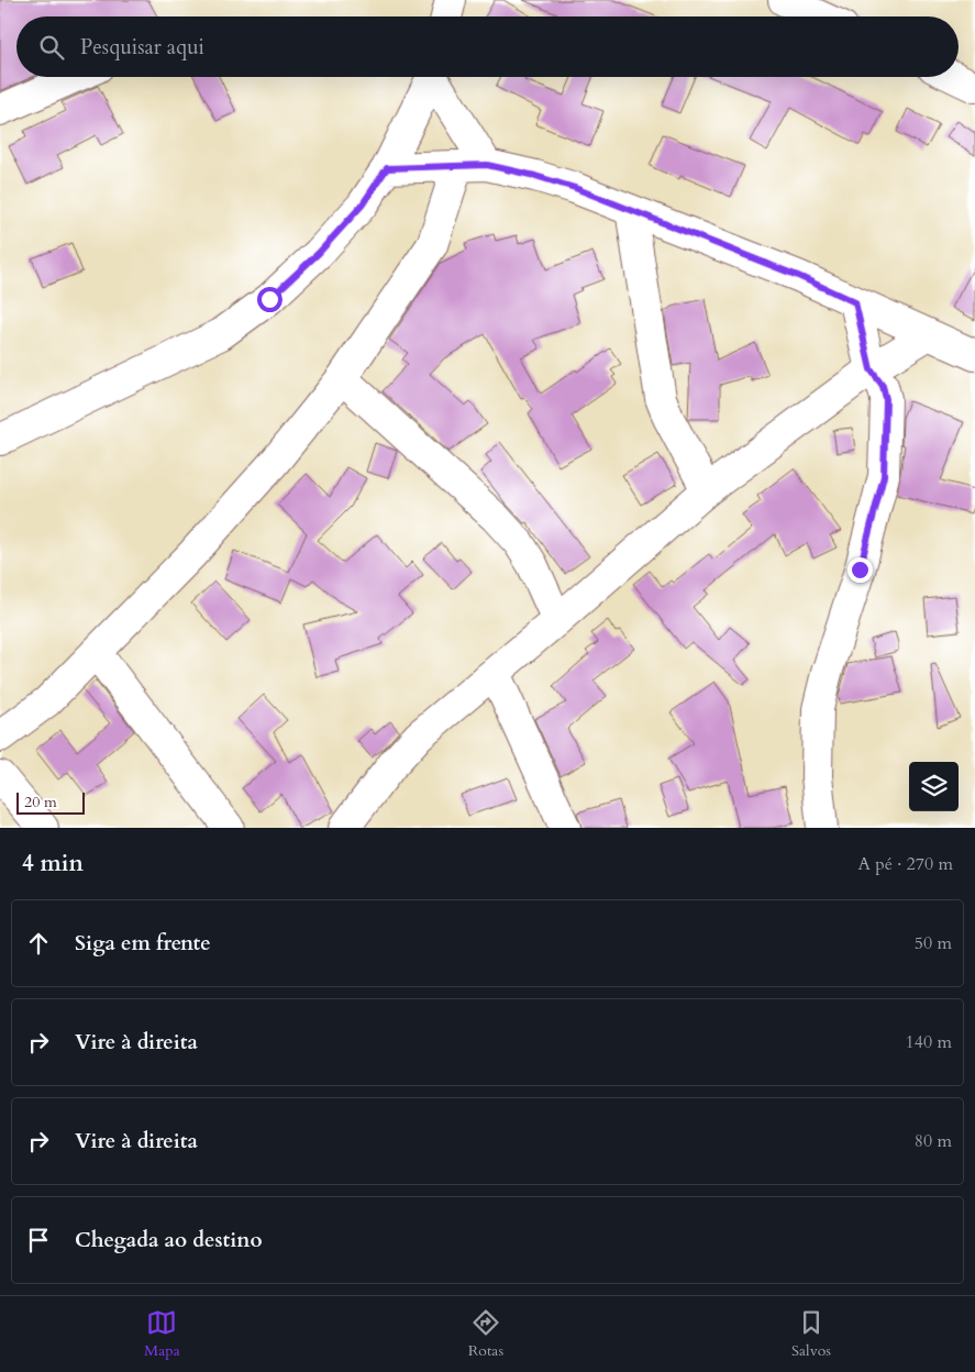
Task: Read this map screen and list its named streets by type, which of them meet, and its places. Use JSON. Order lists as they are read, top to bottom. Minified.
{"scale_bar":"20 m","page":{"search":"Pesquisar aqui","scale":"20 m","heading":["4 min","A pé · 270 m"],"list":[["Siga em frente","50 m"],["Vire à direita","140 m"],["Vire à direita","80 m"],"Chegada ao destino"],"nav":["Mapa","Rotas","Salvos"]}}
